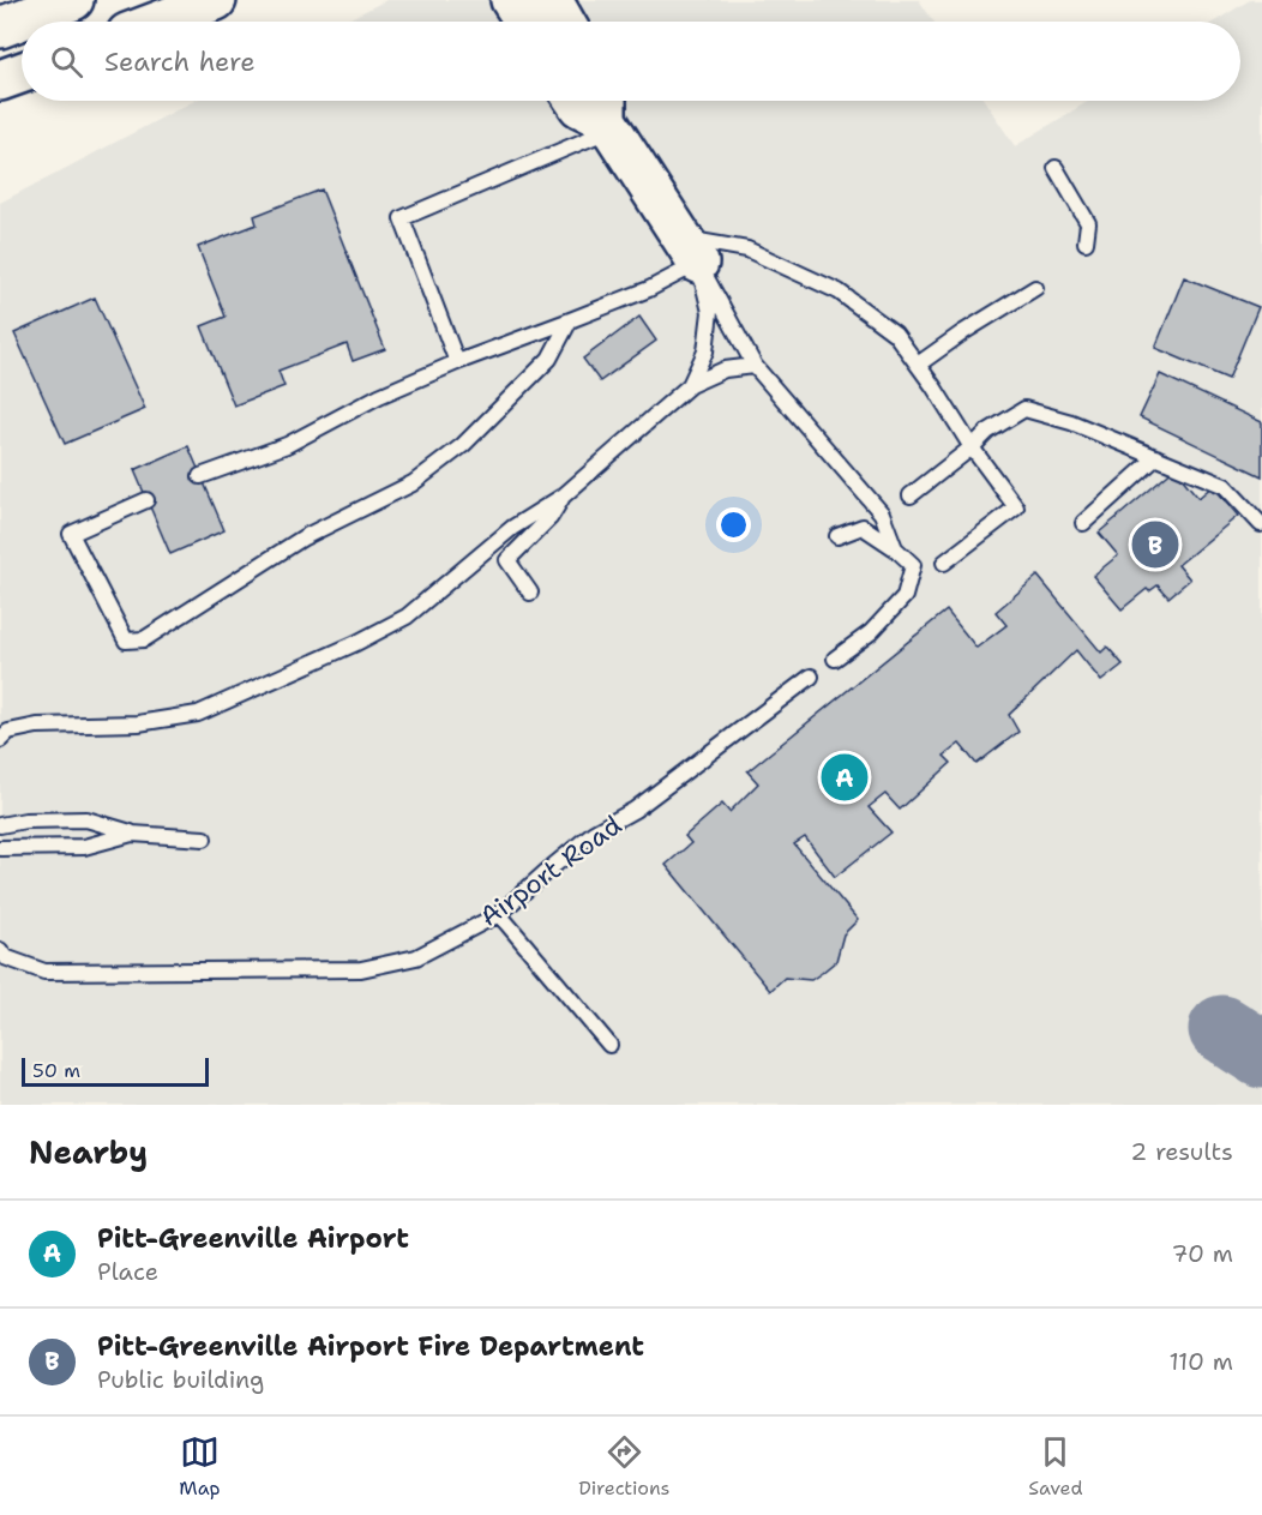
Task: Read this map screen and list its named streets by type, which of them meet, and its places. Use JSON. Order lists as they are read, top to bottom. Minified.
{"streets":{"lane":["Airport Road"]},"scale_bar":"50 m","page":{"search":"Search here","pins":["B","A"],"scale":"50 m","heading":["Nearby","2 results"],"list":[{"mark":"A","name":"Pitt-Greenville Airport","note":"Place","value":"70 m"},{"mark":"B","name":"Pitt-Greenville Airport Fire Department","note":"Public building","value":"110 m"}],"nav":["Map","Directions","Saved"]}}
